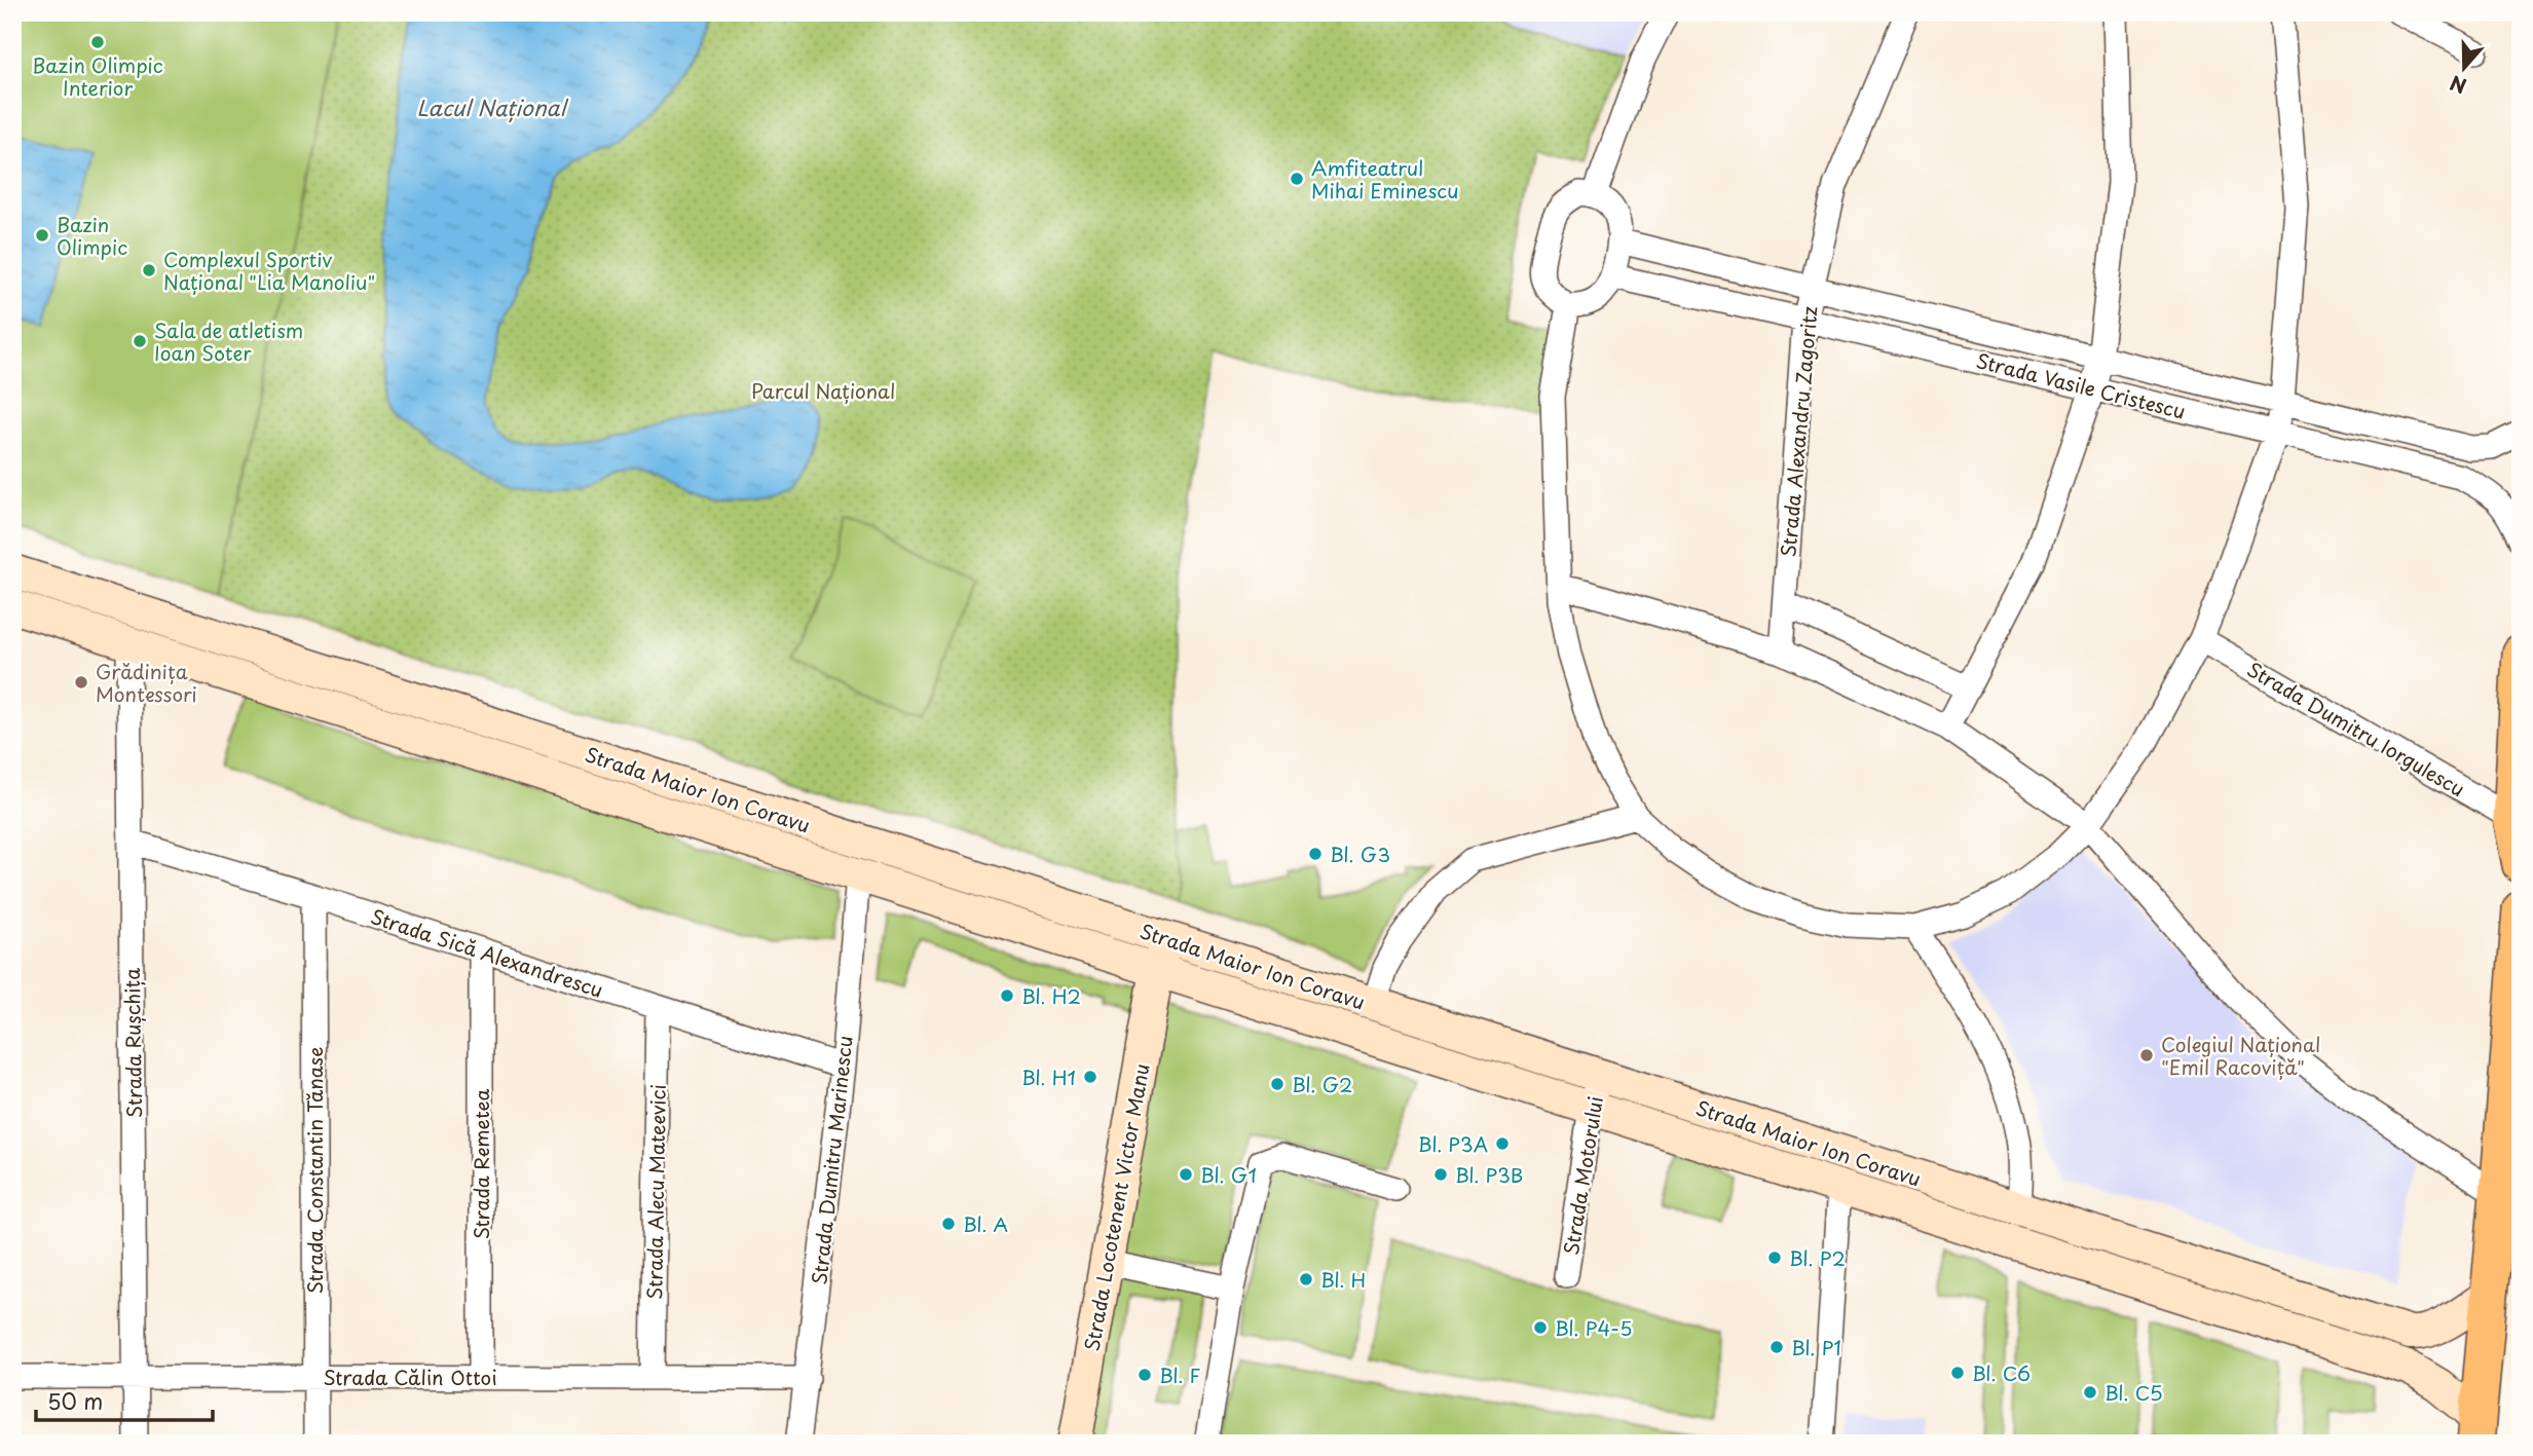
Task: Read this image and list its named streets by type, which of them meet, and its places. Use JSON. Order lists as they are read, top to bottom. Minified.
{"streets":{"street":["Strada Vasile Cristescu","Strada Alexandru Zagoritz","Strada Dumitru Iorgulescu","Strada Maior Ion Coravu","Strada Sică Alexandrescu","Strada Rușchița","Strada Dumitru Marinescu","Strada Remetea","Strada Constantin Tănase","Strada Motorului","Strada Alecu Mateevici","Strada Locotenent Victor Manu","Strada Călin Ottoi"]},"crossings":[["Strada Vasile Cristescu","Strada Alexandru Zagoritz"],["Strada Maior Ion Coravu","Strada Rușchița"],["Strada Maior Ion Coravu","Strada Dumitru Marinescu"],["Strada Maior Ion Coravu","Strada Motorului"],["Strada Maior Ion Coravu","Strada Locotenent Victor Manu"],["Strada Sică Alexandrescu","Strada Rușchița"],["Strada Sică Alexandrescu","Strada Dumitru Marinescu"],["Strada Sică Alexandrescu","Strada Remetea"],["Strada Sică Alexandrescu","Strada Constantin Tănase"],["Strada Sică Alexandrescu","Strada Alecu Mateevici"],["Strada Rușchița","Strada Călin Ottoi"],["Strada Dumitru Marinescu","Strada Călin Ottoi"],["Strada Remetea","Strada Călin Ottoi"],["Strada Constantin Tănase","Strada Călin Ottoi"],["Strada Alecu Mateevici","Strada Călin Ottoi"]],"water":["Lacul Național"],"parks":["Parcul Național"],"places":["Bazin Olimpic Interior","Amfiteatrul Mihai Eminescu","Bazin Olimpic","Complexul Sportiv Național \"Lia Manoliu\"","Sala de atletism Ioan Soter","Grădinița Montessori","Bl. G3","Bl. H2","Colegiul Național \"Emil Racoviță\"","Bl. H1","Bl. G2","Bl. P3A","Bl. G1","Bl. P3B","Bl. A","Bl. P2","Bl. H","Bl. P4-5","Bl. P1","Bl. C6","Bl. F","Bl. C5"],"scale_bar":"50 m","north":"bottom"}
